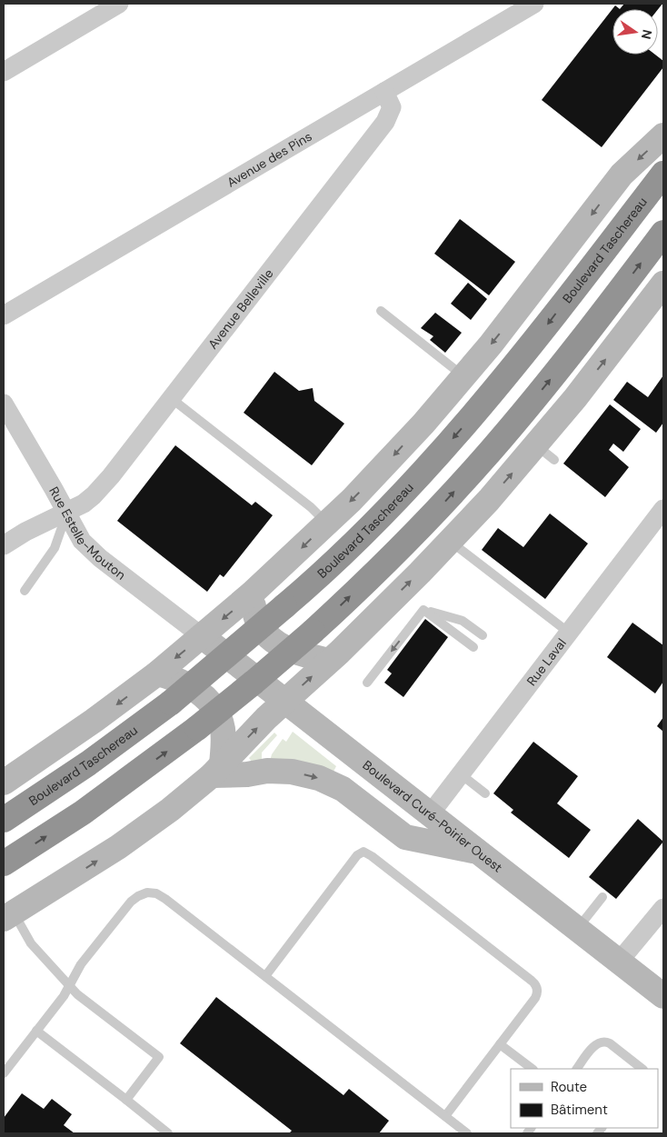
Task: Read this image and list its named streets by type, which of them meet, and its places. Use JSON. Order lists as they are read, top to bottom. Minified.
{"streets":{"highway":["Boulevard Taschereau"],"main road":["Boulevard Curé-Poirier Ouest"],"street":["Avenue des Pins","Avenue Belleville","Rue Estelle-Mouton","Rue Laval"]},"crossings":[["Avenue des Pins","Avenue Belleville"],["Avenue Belleville","Rue Estelle-Mouton"],["Rue Estelle-Mouton","Boulevard Curé-Poirier Ouest"],["Rue Laval","Boulevard Curé-Poirier Ouest"]],"legend":["Route","Bâtiment"],"north":"right"}
